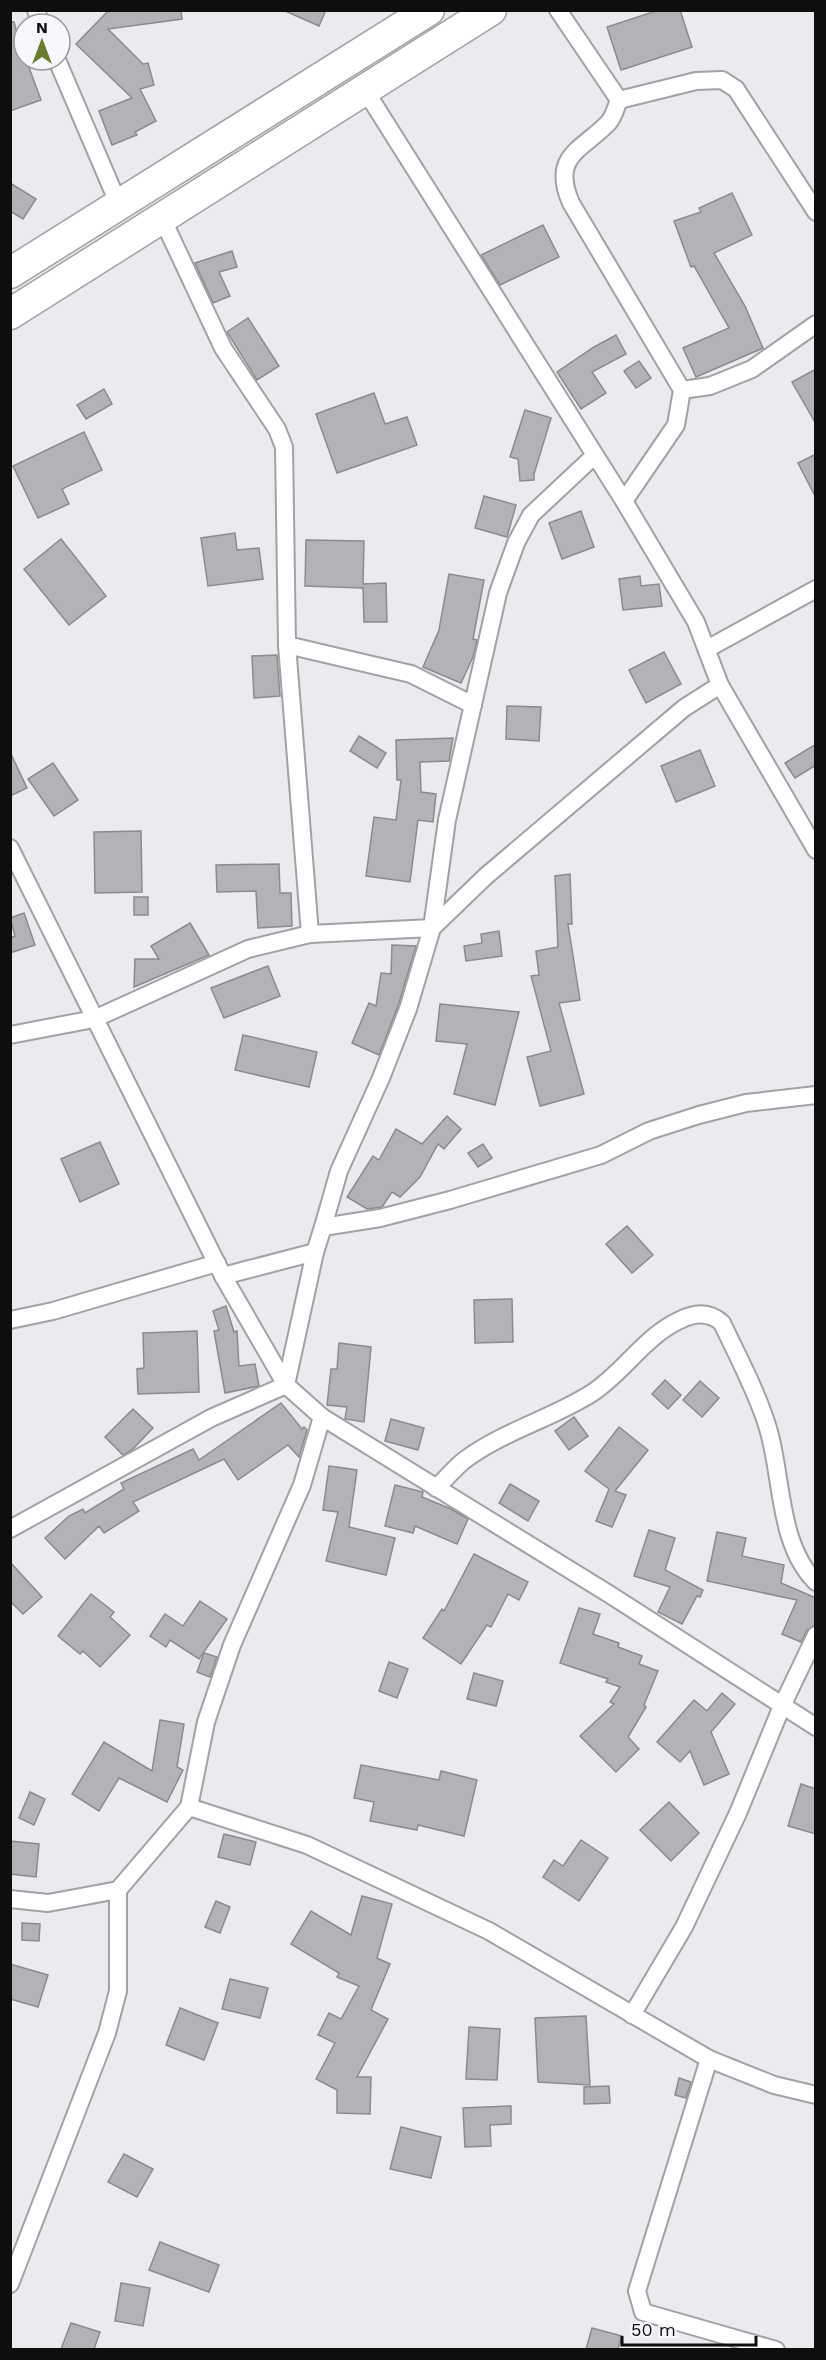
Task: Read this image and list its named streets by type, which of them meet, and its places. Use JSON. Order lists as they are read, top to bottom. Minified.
{"scale_bar":"50 m","north":"top"}
